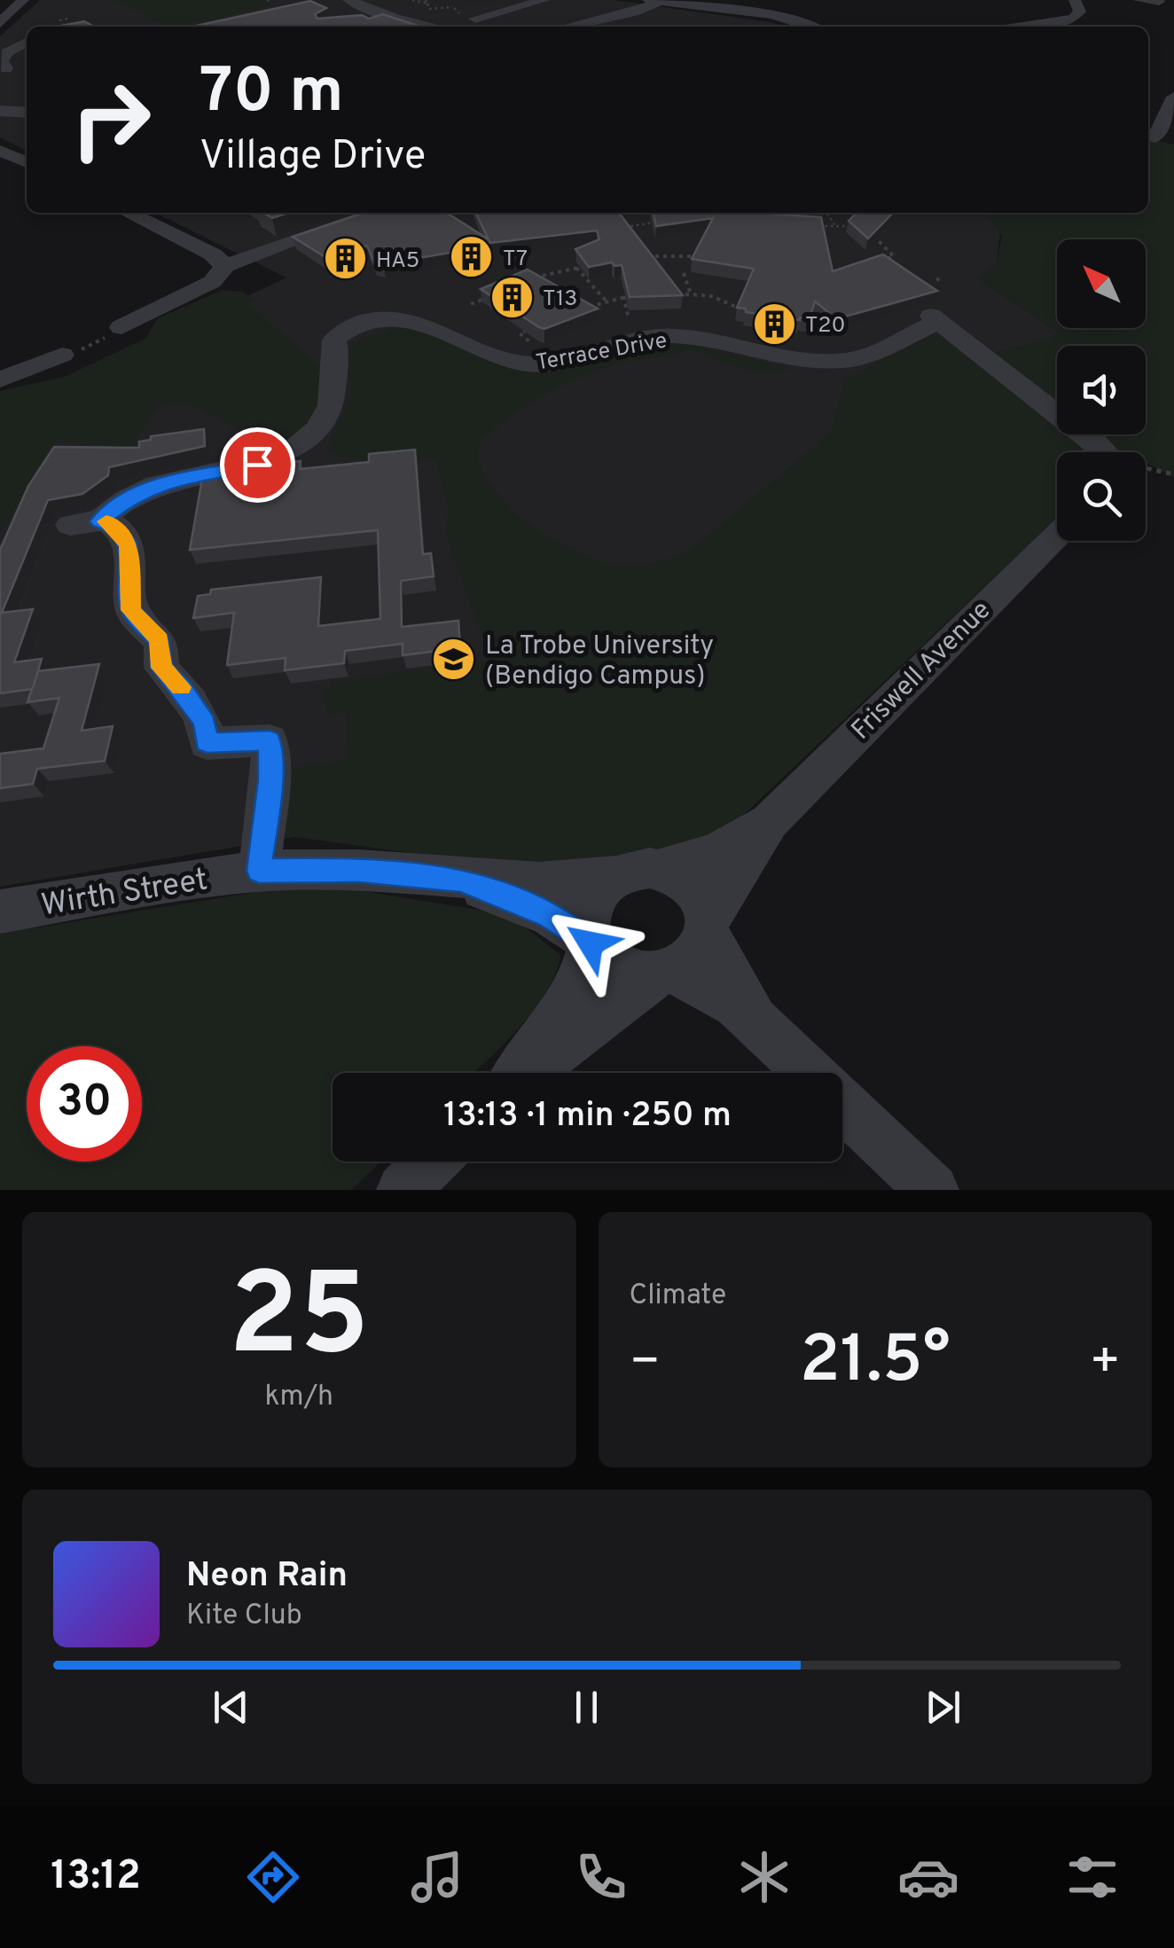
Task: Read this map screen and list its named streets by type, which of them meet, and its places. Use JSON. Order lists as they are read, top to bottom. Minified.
{"streets":{"street":["Terrace Drive","Friswell Avenue","Wirth Street"]},"crossings":[["Terrace Drive","Wirth Street"],["Friswell Avenue","Wirth Street"]],"places":{"building":["T7","HA5","T13","T20"],"school or university":["La Trobe University (Bendigo Campus)"]},"north":"top left","page":{"turn":["70 m","Village Drive"],"limit":"30","trip":"13:13 · 1 min · 250 m","tile":[["25","km/h"],"Climate"],"heat":["−","21.5°","+"],"song":["Neon Rain","Kite Club"],"tabs":"13:12"}}
